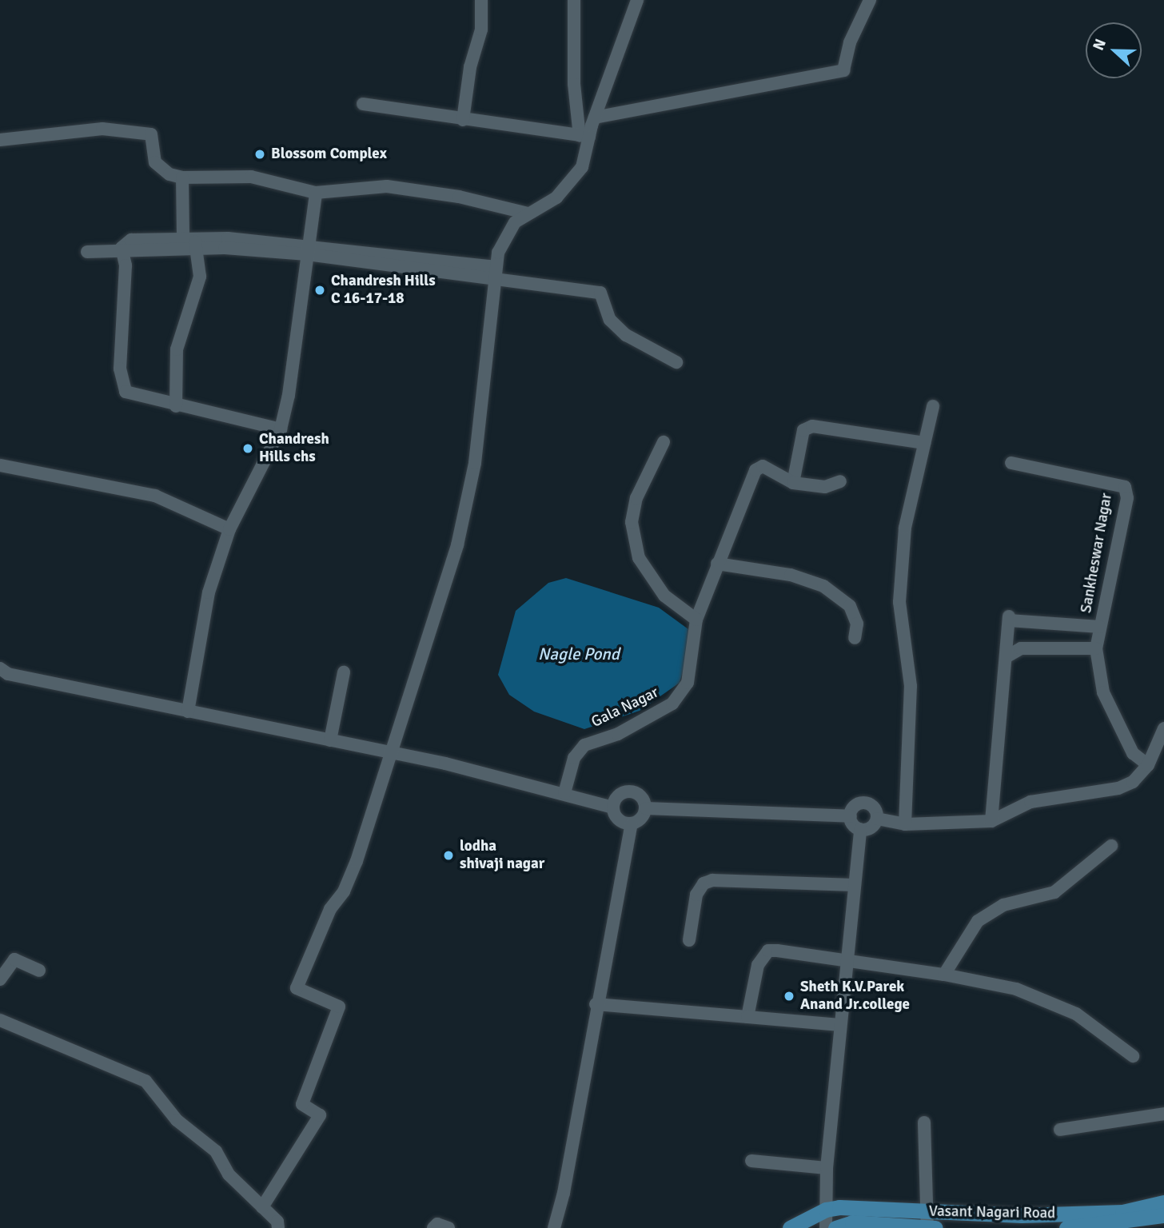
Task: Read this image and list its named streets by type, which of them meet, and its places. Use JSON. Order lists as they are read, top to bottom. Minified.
{"streets":{"main road":["Vasant Nagari Road"],"street":["Sankheswar Nagar","Gala Nagar"]},"water":["Nagle Pond"],"places":["Blossom Complex","Chandresh Hills C 16-17-18","Chandresh Hills chs","lodha shivaji nagar","Sheth K.V.Parek Anand Jr.college"],"north":"left"}
